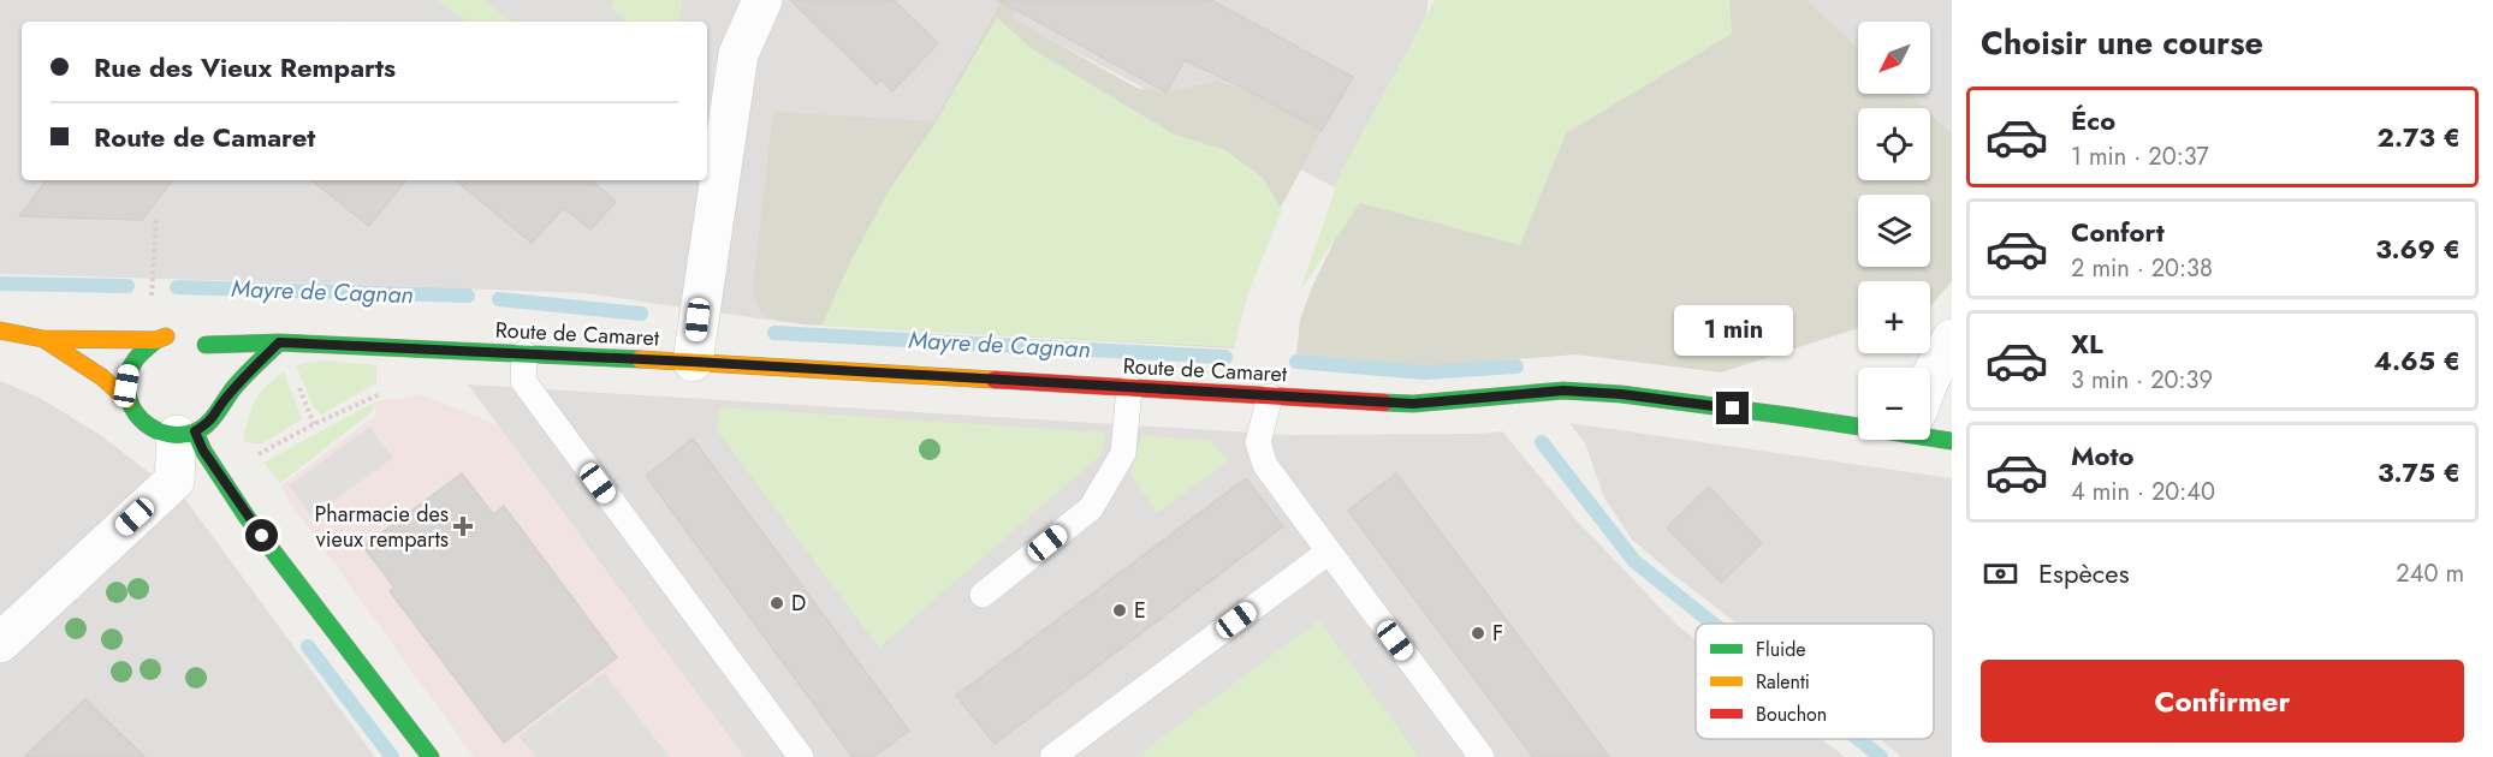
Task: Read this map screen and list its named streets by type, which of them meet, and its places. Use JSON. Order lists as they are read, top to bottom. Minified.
{"streets":{"main road":["Route de Camaret"]},"water":["Mayre de Cagnan"],"places":{"health":["Pharmacie des vieux remparts"],"other":["D","E","F"]},"legend":["Fluide","Ralenti","Bouchon"],"north":"bottom left","page":{"heading":"Choisir une course","map_buttons":["+","−"],"banner":["Rue des Vieux Remparts","Route de Camaret"],"list":[{"name":"Éco","note":"1 min · 20:37","value":"2.73 €"},{"name":"Confort","note":"2 min · 20:38","value":"3.69 €"},{"name":"XL","note":"3 min · 20:39","value":"4.65 €"},{"name":"Moto","note":"4 min · 20:40","value":"3.75 €"}],"bubble":"1 min","pay":["Espèces","240 m"],"buttons":"Confirmer"}}
